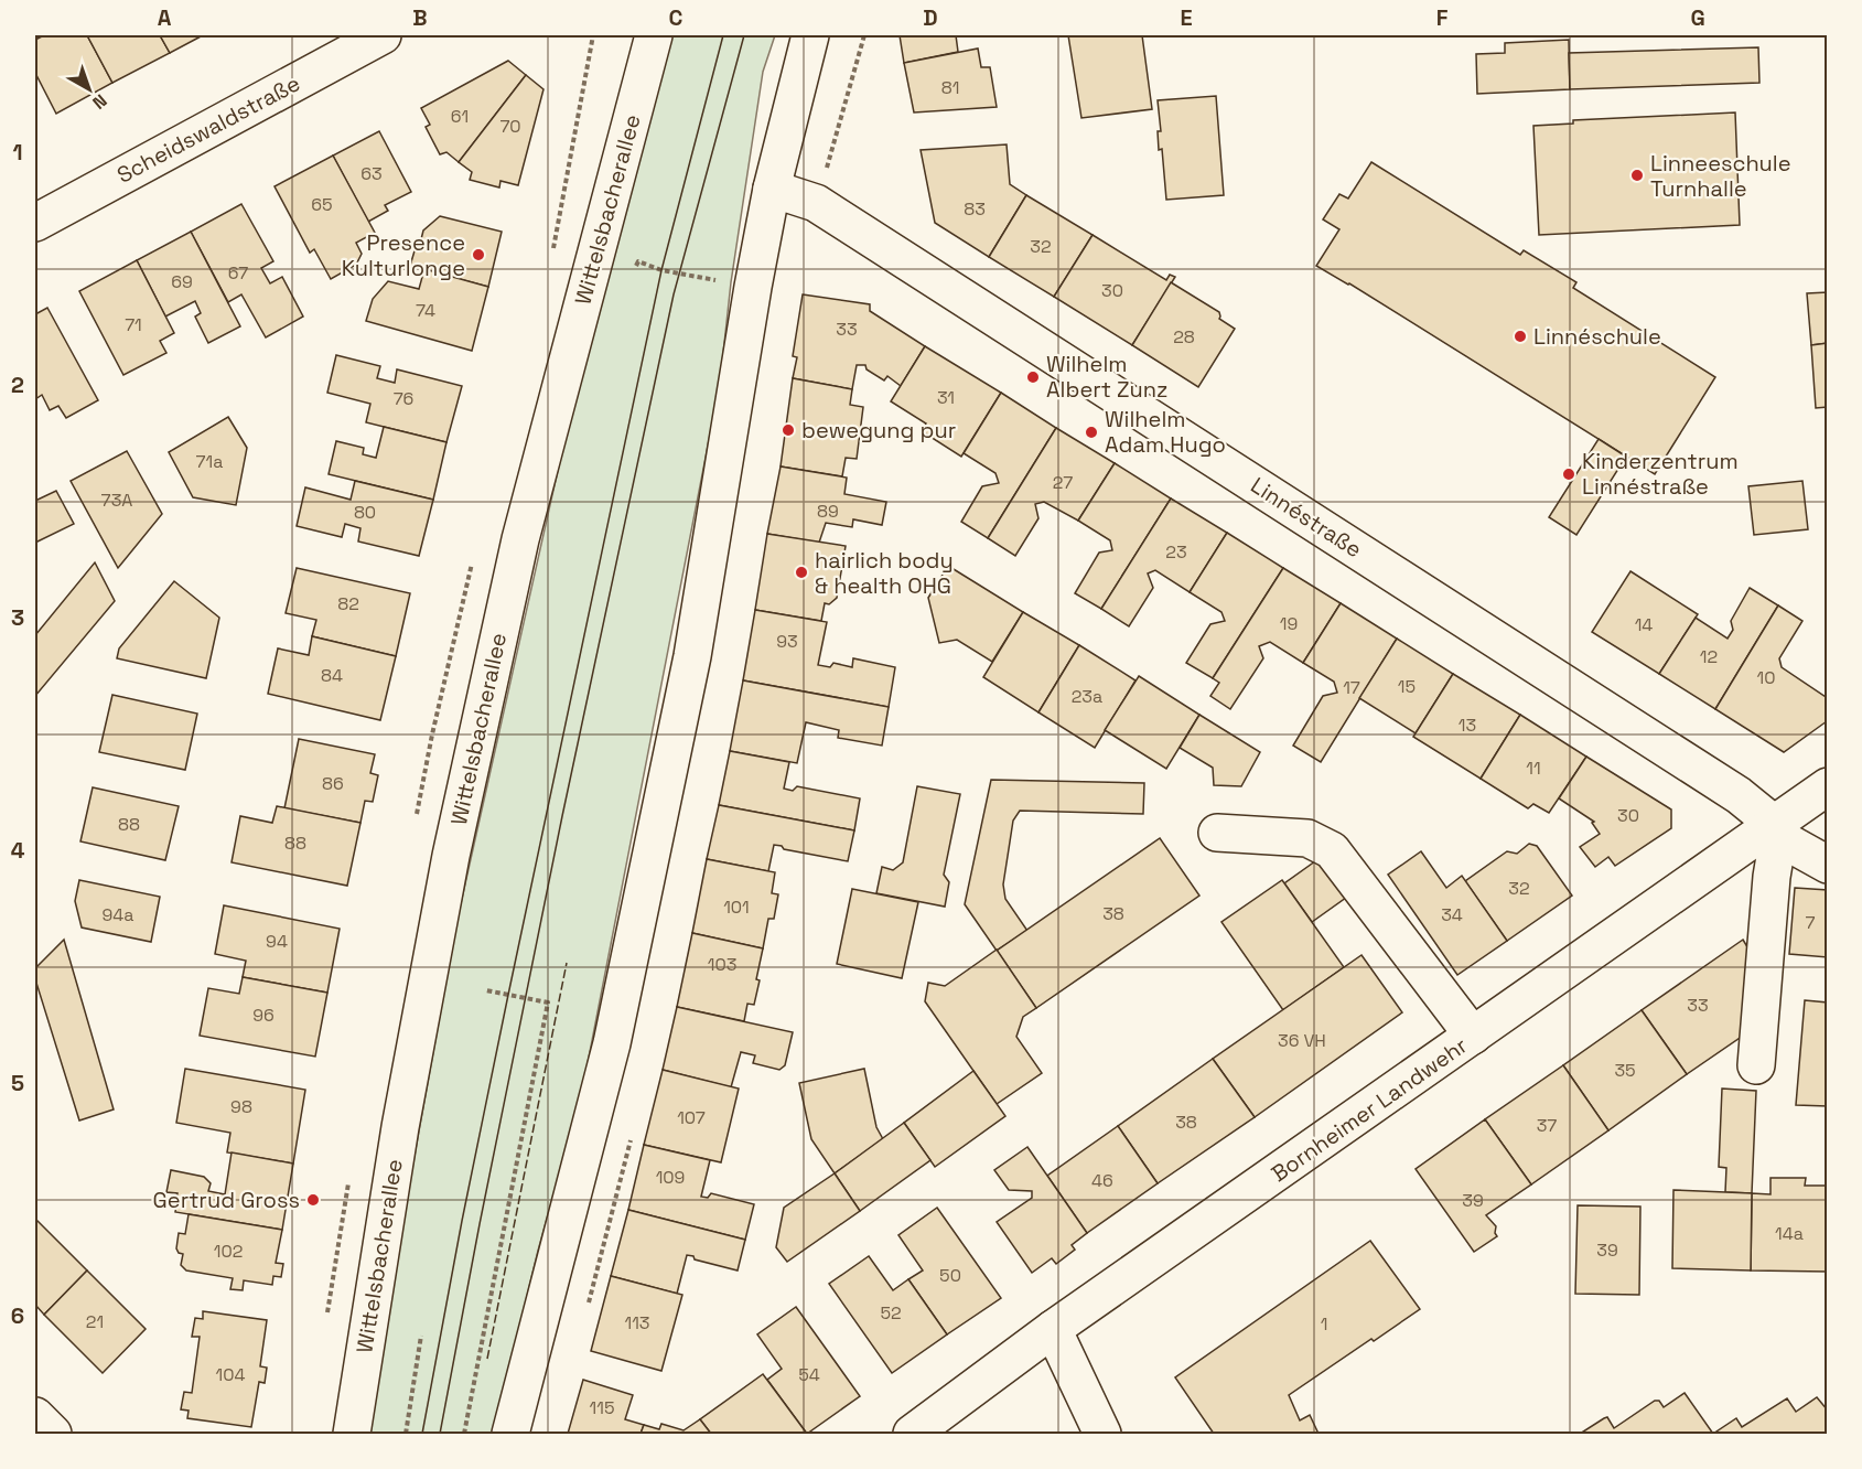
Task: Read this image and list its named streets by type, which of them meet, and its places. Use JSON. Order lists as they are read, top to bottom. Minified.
{"streets":{"street":["Scheidswaldstraße","Wittelsbacherallee","Linnéstraße","Bornheimer Landwehr"]},"crossings":[["Linnéstraße","Bornheimer Landwehr"]],"places":["Linneeschule Turnhalle","Presence Kulturlonge","Linnéschule","Wilhelm Albert Zunz","bewegung pur","Wilhelm Adam Hugo","Kinderzentrum Linnéstraße","hairlich body & health OHG","Gertrud Gross"],"house_numbers":["81","61","70","63","65","83","32","67","69","30","74","71","33","28","31","76","71a","27","73A","89","80","23","82","19","14","93","12","84","10","15","17","23a","13","11","86","30","88","88","32","101","38","94a","34","7","94","103","33","96","36 VH","35","98","107","38","37","109","46","39","14a","39","102","50","52","21","113","1","104","54","115"],"north":"bottom right","grid":{"columns":["A","B","C","D","E","F","G"],"rows":["1","2","3","4","5","6"]}}
